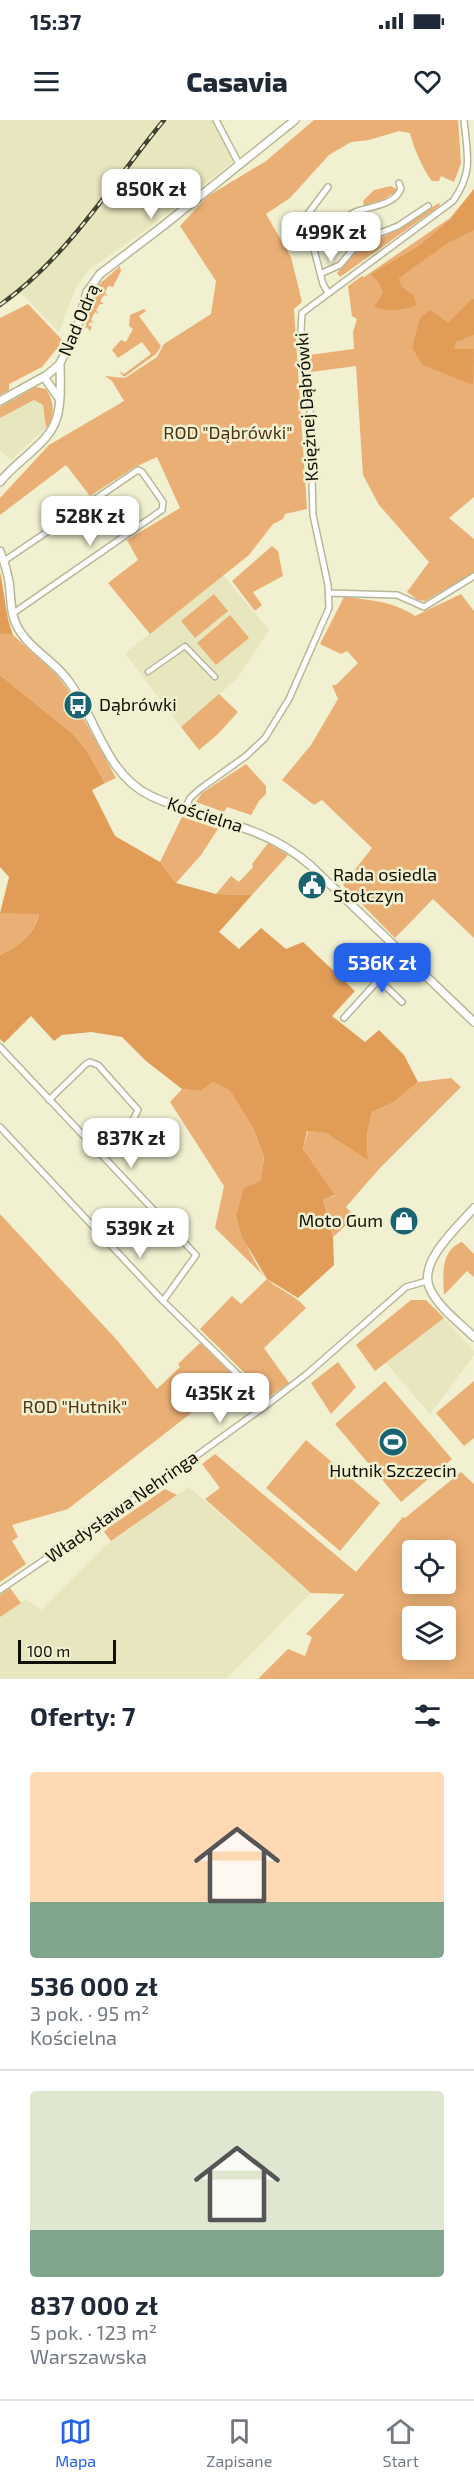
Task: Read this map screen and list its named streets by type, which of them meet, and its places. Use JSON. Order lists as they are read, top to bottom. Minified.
{"streets":{"street":["Nad Odrą","Księżnej Dąbrówki","Kościelna","Władysława Nehringa"]},"crossings":[["Księżnej Dąbrówki","Kościelna"]],"parks":["ROD \"Dąbrówki\"","ROD \"Hutnik\""],"places":{"bus stop":["Dąbrówki"],"public building":["Rada osiedla Stołczyn"],"shop":["Moto Gum"],"sports":["Hutnik Szczecin"]},"scale_bar":"100 m","page":{"status":"15:37","header":"Casavia","price":["850K zł","499K zł","528K zł","536K zł","837K zł","539K zł","435K zł"],"scale":"100 m","heading":"Oferty: 7","list":[{"name":"536 000 zł","note":"3 pok. · 95 m² · Kościelna"},{"name":"837 000 zł","note":"5 pok. · 123 m² · Warszawska"}],"tabs":["Mapa","Zapisane","Start"]}}
